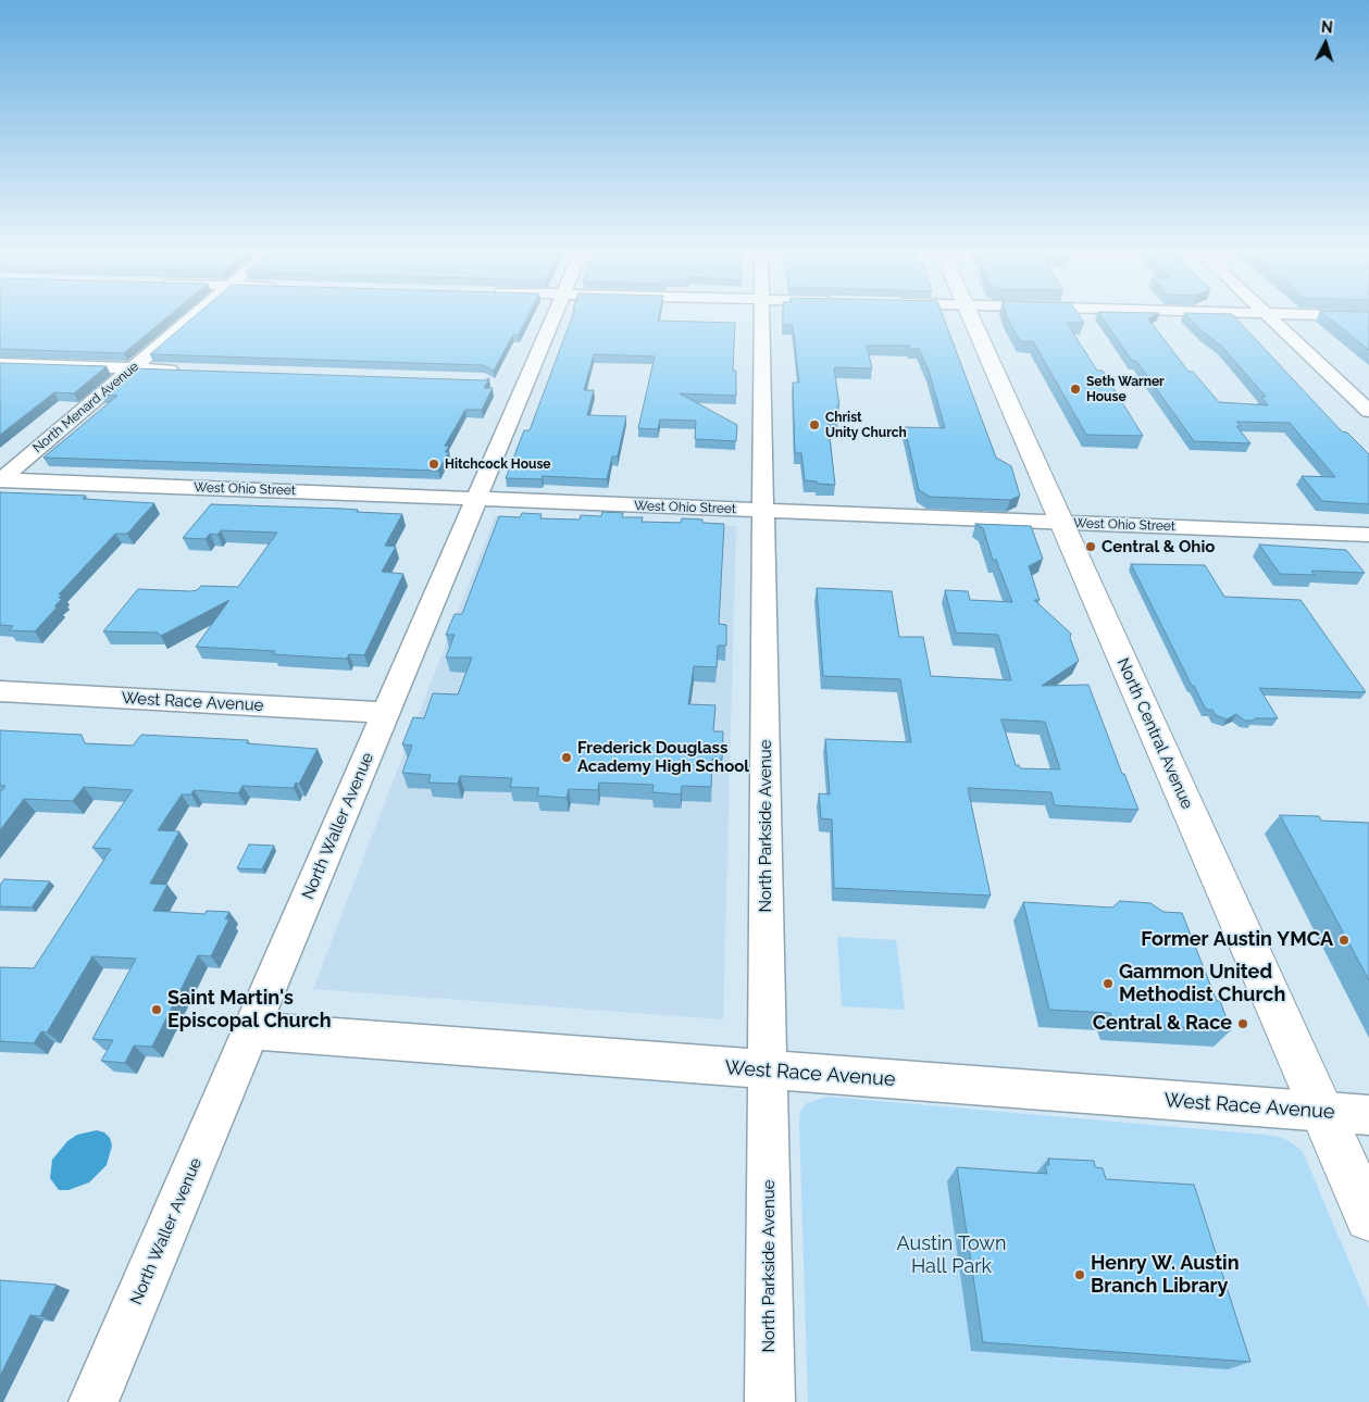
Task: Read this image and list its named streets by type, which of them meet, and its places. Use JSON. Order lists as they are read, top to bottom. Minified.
{"streets":{"street":["North Menard Avenue","West Ohio Street","West Race Avenue","North Central Avenue","North Waller Avenue","North Parkside Avenue"]},"crossings":[["North Menard Avenue","West Ohio Street"],["West Ohio Street","North Central Avenue"],["West Ohio Street","North Waller Avenue"],["West Ohio Street","North Parkside Avenue"],["West Race Avenue","North Central Avenue"],["West Race Avenue","North Waller Avenue"],["West Race Avenue","North Parkside Avenue"]],"parks":["Austin Town Hall Park"],"places":["Seth Warner House","Christ Unity Church","Hitchcock House","Central & Ohio","Frederick Douglass Academy High School","Former Austin YMCA","Gammon United Methodist Church","Saint Martin's Episcopal Church","Central & Race","Henry W. Austin Branch Library"],"north":"top"}
